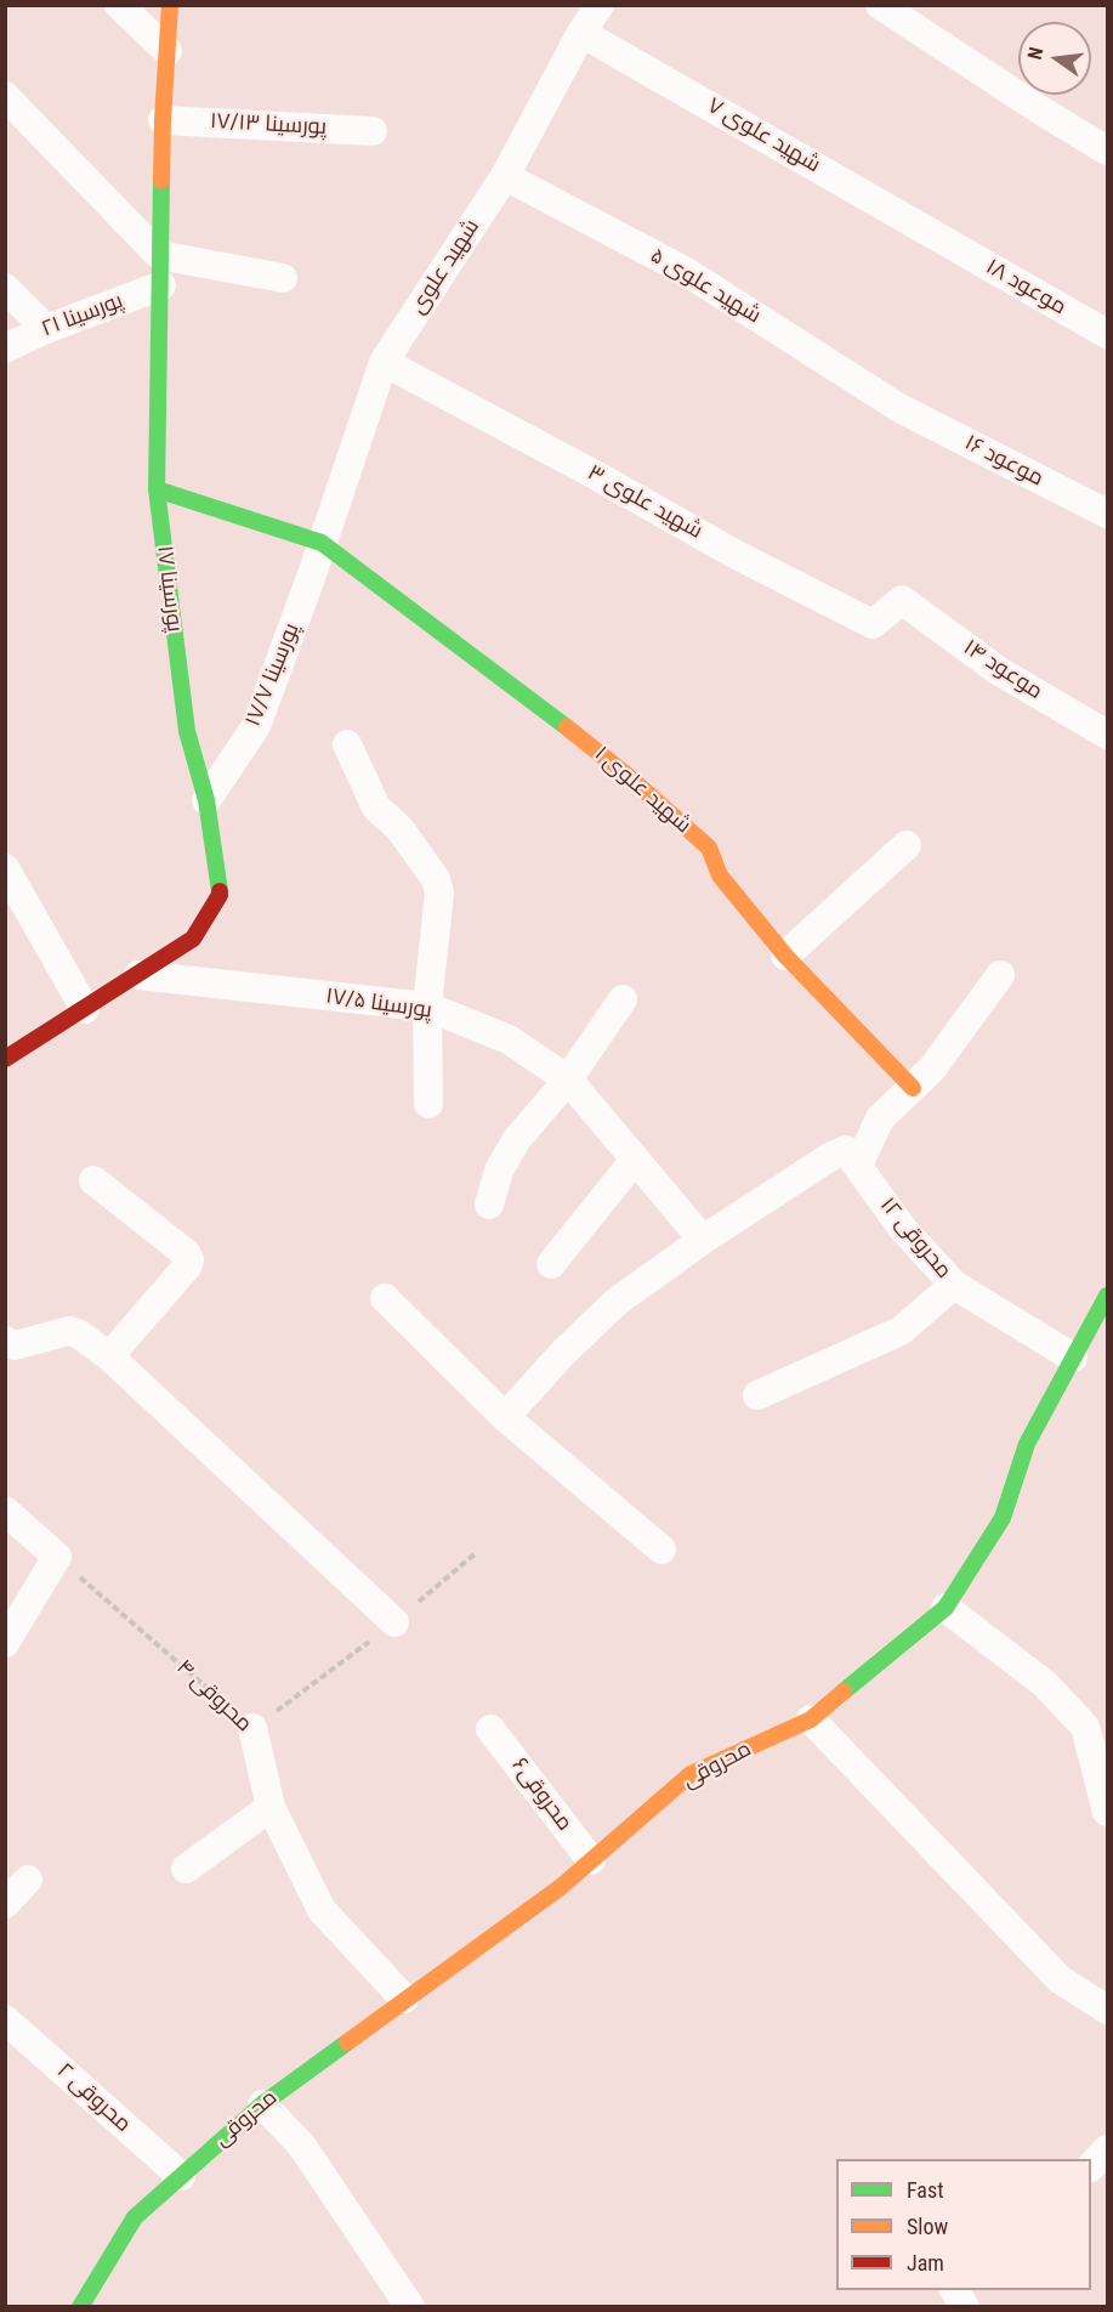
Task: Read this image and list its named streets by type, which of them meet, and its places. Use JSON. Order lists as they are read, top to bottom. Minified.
{"streets":{"street":["پورسینا ۱۷/۱۳","شهید علوی ۷","شهید علوی","شهید علوی ۵","موعود ۱۸","پورسینا ۲۱","موعود ۱۶","شهید علوی ۳","پورسینا ۱۷","موعود ۱۴","پورسینا ۱۷/۷","شهید علوی ۱","پورسینا ۱۷/۵","محروقی ۱۲","محروقی ۴","محروقی","محروقی۶","محروقی ۲"]},"crossings":[["پورسینا ۱۷/۱۳","پورسینا ۱۷"],["شهید علوی ۷","شهید علوی"],["شهید علوی ۷","موعود ۱۸"],["شهید علوی","شهید علوی ۵"],["شهید علوی","شهید علوی ۳"],["شهید علوی","پورسینا ۱۷/۷"],["شهید علوی","شهید علوی ۱"],["شهید علوی ۵","موعود ۱۶"],["پورسینا ۲۱","پورسینا ۱۷"],["شهید علوی ۳","موعود ۱۴"],["پورسینا ۱۷","پورسینا ۱۷/۷"],["پورسینا ۱۷","شهید علوی ۱"],["پورسینا ۱۷","پورسینا ۱۷/۵"],["پورسینا ۱۷/۷","شهید علوی ۱"],["محروقی ۱۲","محروقی"],["محروقی ۴","محروقی"],["محروقی","محروقی۶"],["محروقی","محروقی ۲"]],"legend":["Fast","Slow","Jam"],"north":"left"}
